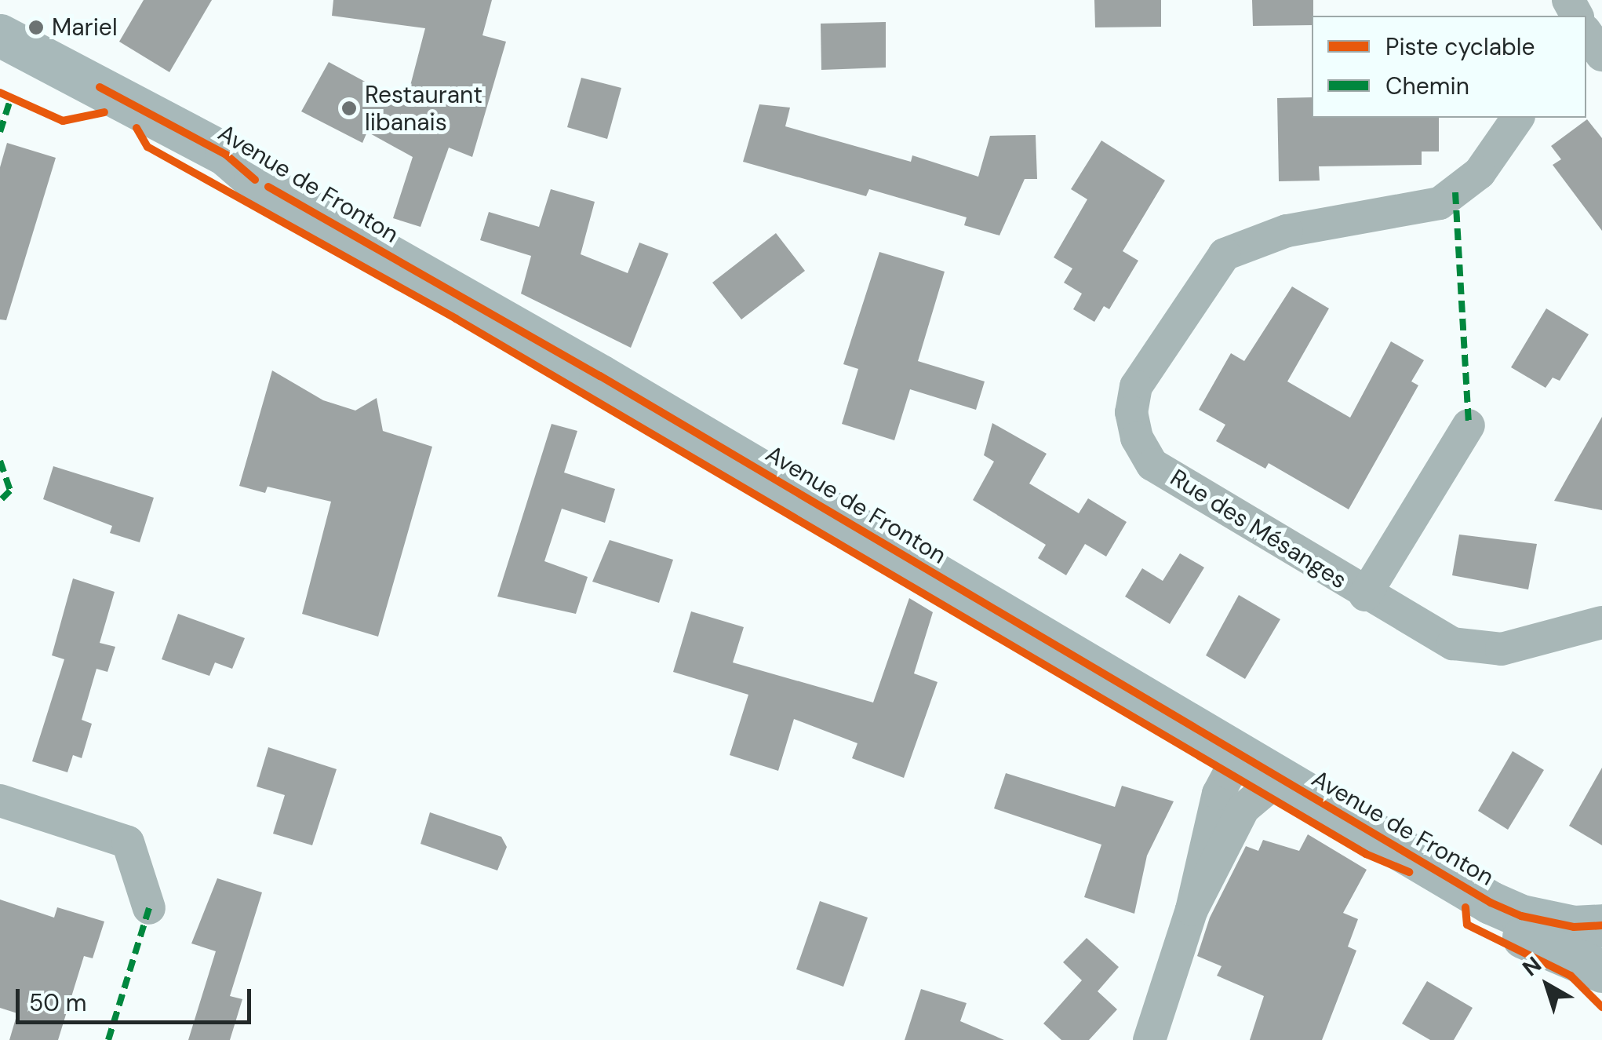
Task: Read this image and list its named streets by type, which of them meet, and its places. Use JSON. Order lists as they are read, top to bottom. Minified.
{"streets":{"main road":["Avenue de Fronton"],"street":["Rue des Mésanges"]},"places":["Mariel","Restaurant libanais"],"legend":["Piste cyclable","Chemin"],"scale_bar":"50 m","north":"top left"}
